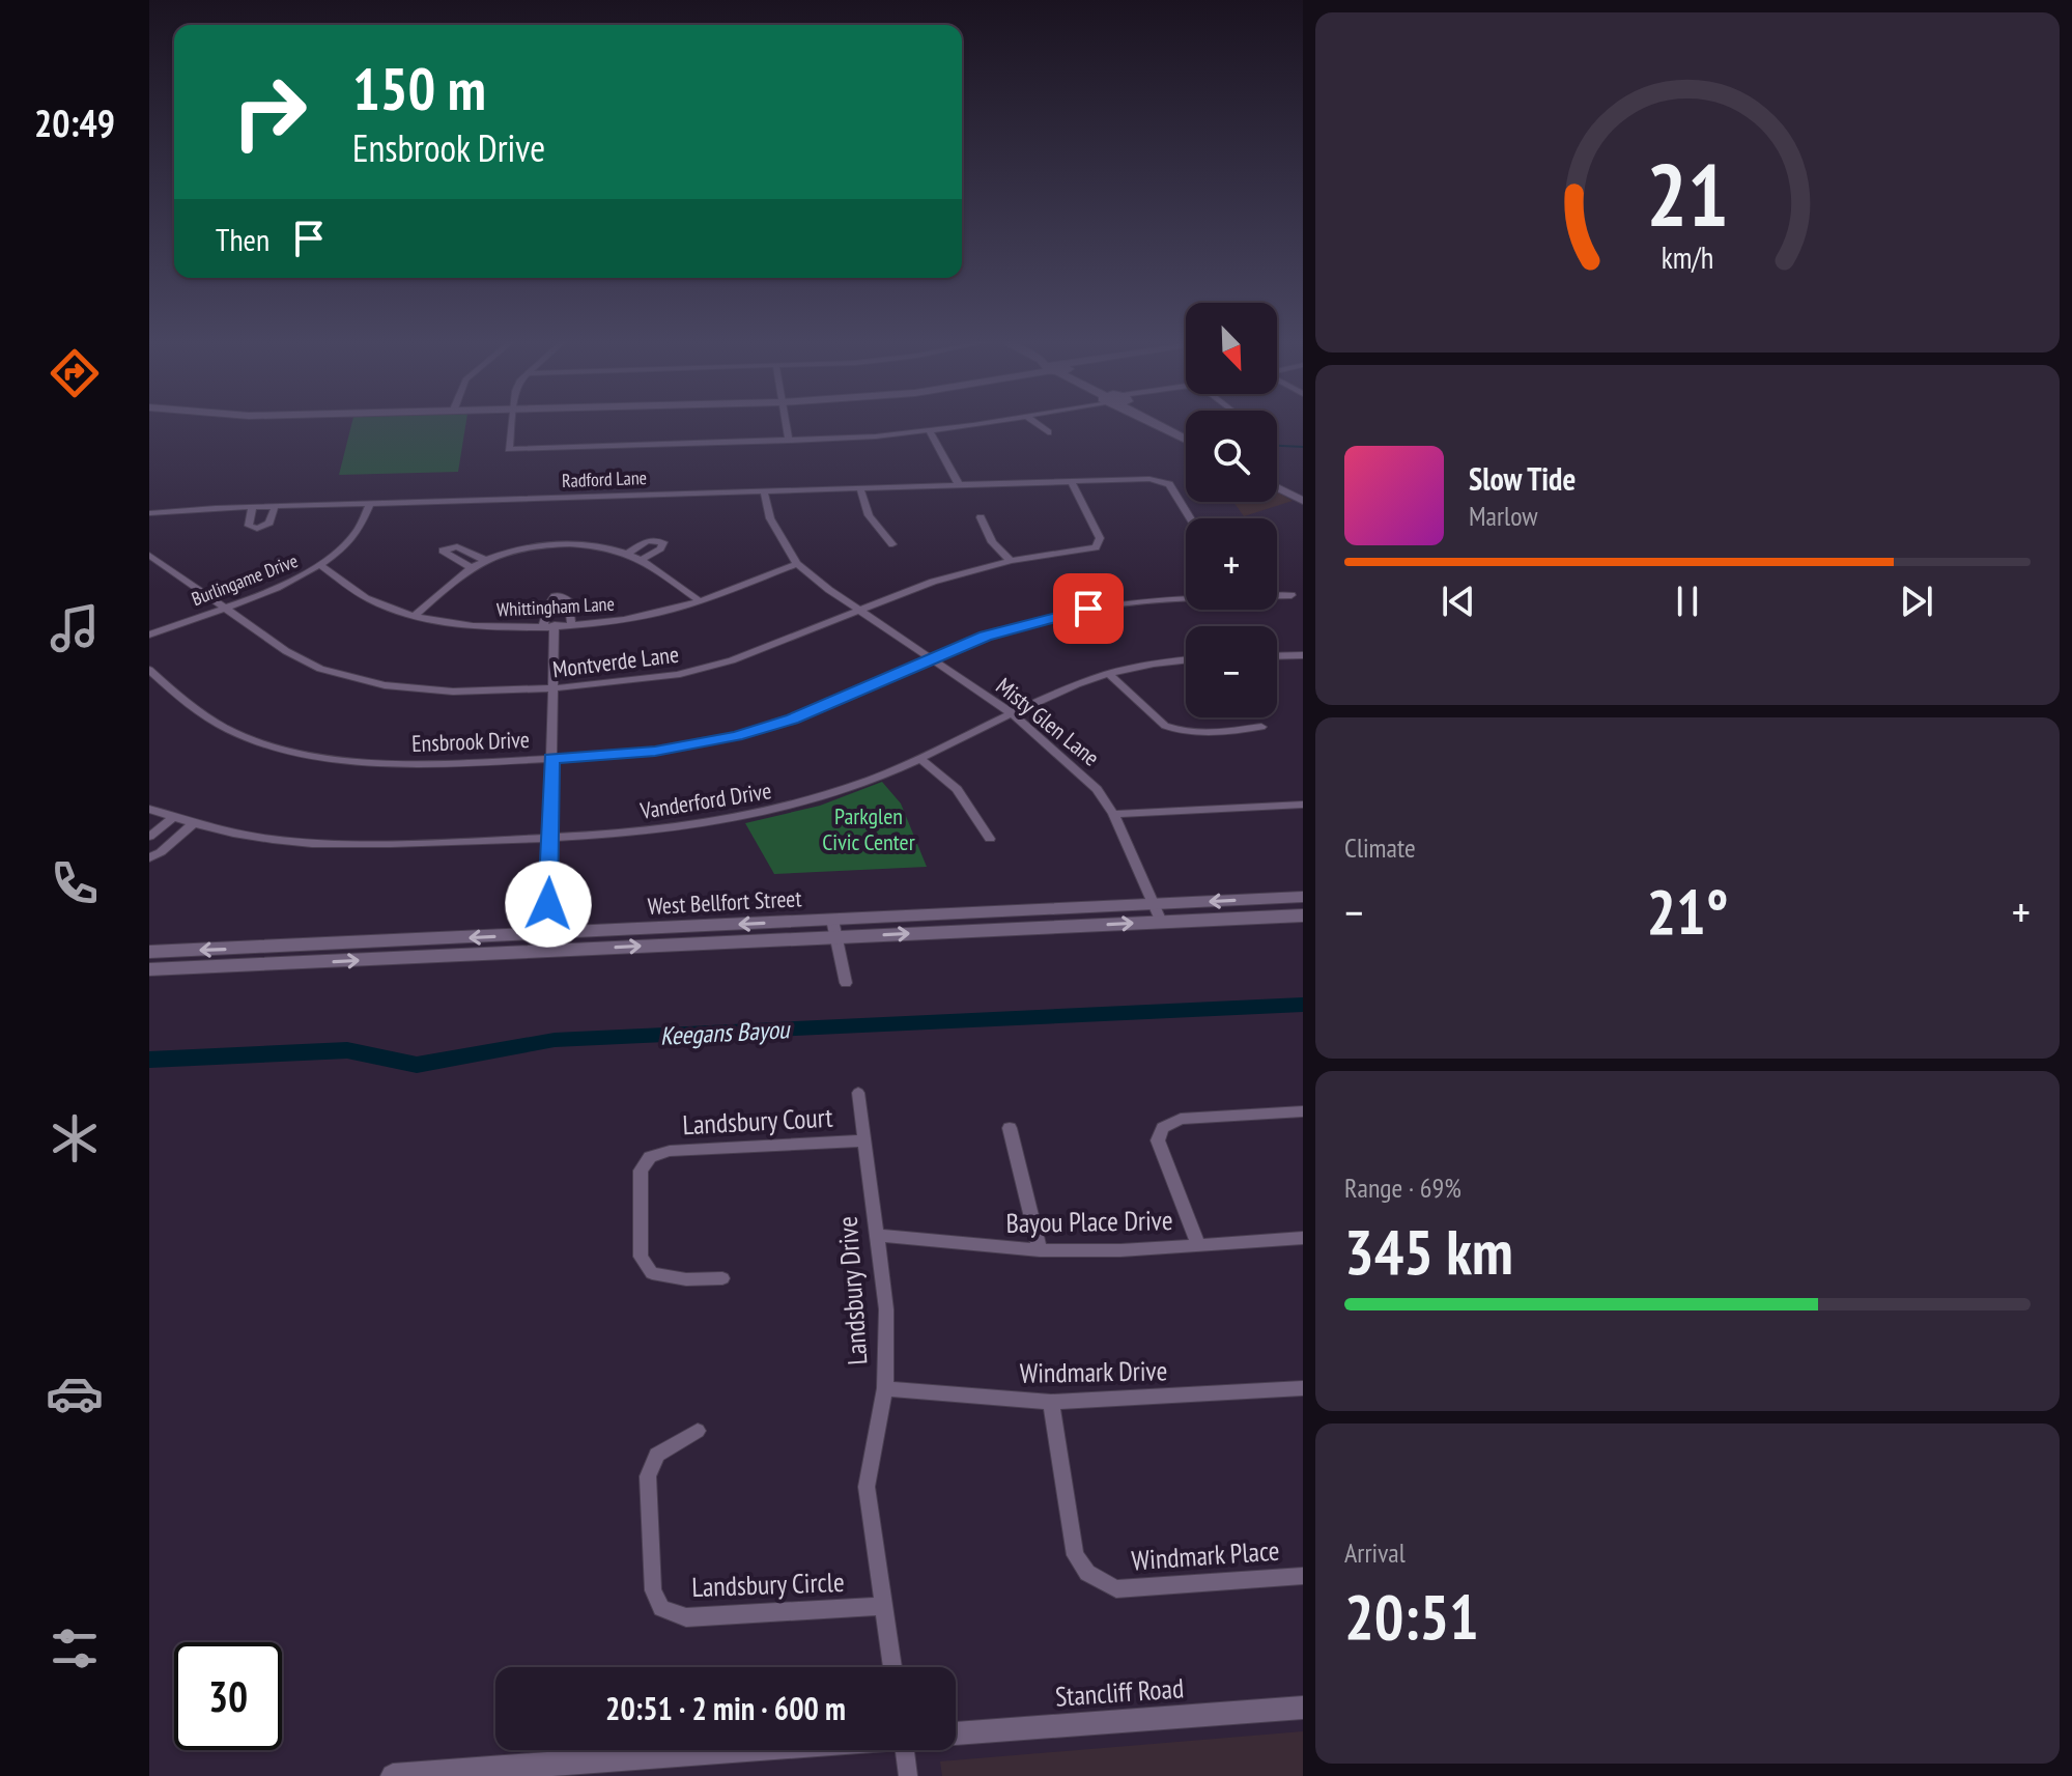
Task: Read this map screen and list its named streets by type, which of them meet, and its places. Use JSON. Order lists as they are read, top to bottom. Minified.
{"streets":{"main road":["West Bellfort Street"],"street":["Radford Lane","Burlingame Drive","Whittingham Lane","Montverde Lane","Misty Glen Lane","Ensbrook Drive","Vanderford Drive","Landsbury Court","Bayou Place Drive","Landsbury Drive","Windmark Drive","Windmark Place","Landsbury Circle","Stancliff Road"]},"crossings":[["Radford Lane","Burlingame Drive"],["Radford Lane","Montverde Lane"],["Radford Lane","Misty Glen Lane"],["Burlingame Drive","Whittingham Lane"],["Burlingame Drive","Montverde Lane"],["Whittingham Lane","Misty Glen Lane"],["Montverde Lane","Misty Glen Lane"],["Misty Glen Lane","Ensbrook Drive"],["Misty Glen Lane","Vanderford Drive"],["Misty Glen Lane","West Bellfort Street"],["Landsbury Court","Landsbury Drive"],["Bayou Place Drive","Landsbury Drive"],["Landsbury Drive","Windmark Drive"],["Landsbury Drive","Landsbury Circle"],["Windmark Drive","Windmark Place"]],"water":["Keegans Bayou"],"parks":["Parkglen Civic Center"],"north":"bottom right","page":{"tabs":"20:49","turn":["150 m","Ensbrook Drive"],"then":"Then","map_buttons":["+","−"],"song":["Slow Tide","Marlow"],"tile":["Climate",["Range · 69%","345 km"],["Arrival","20:51"]],"heat":["−","21°","+"],"limit":"30","trip":"20:51 · 2 min · 600 m","gauge":["21","km/h"]}}
